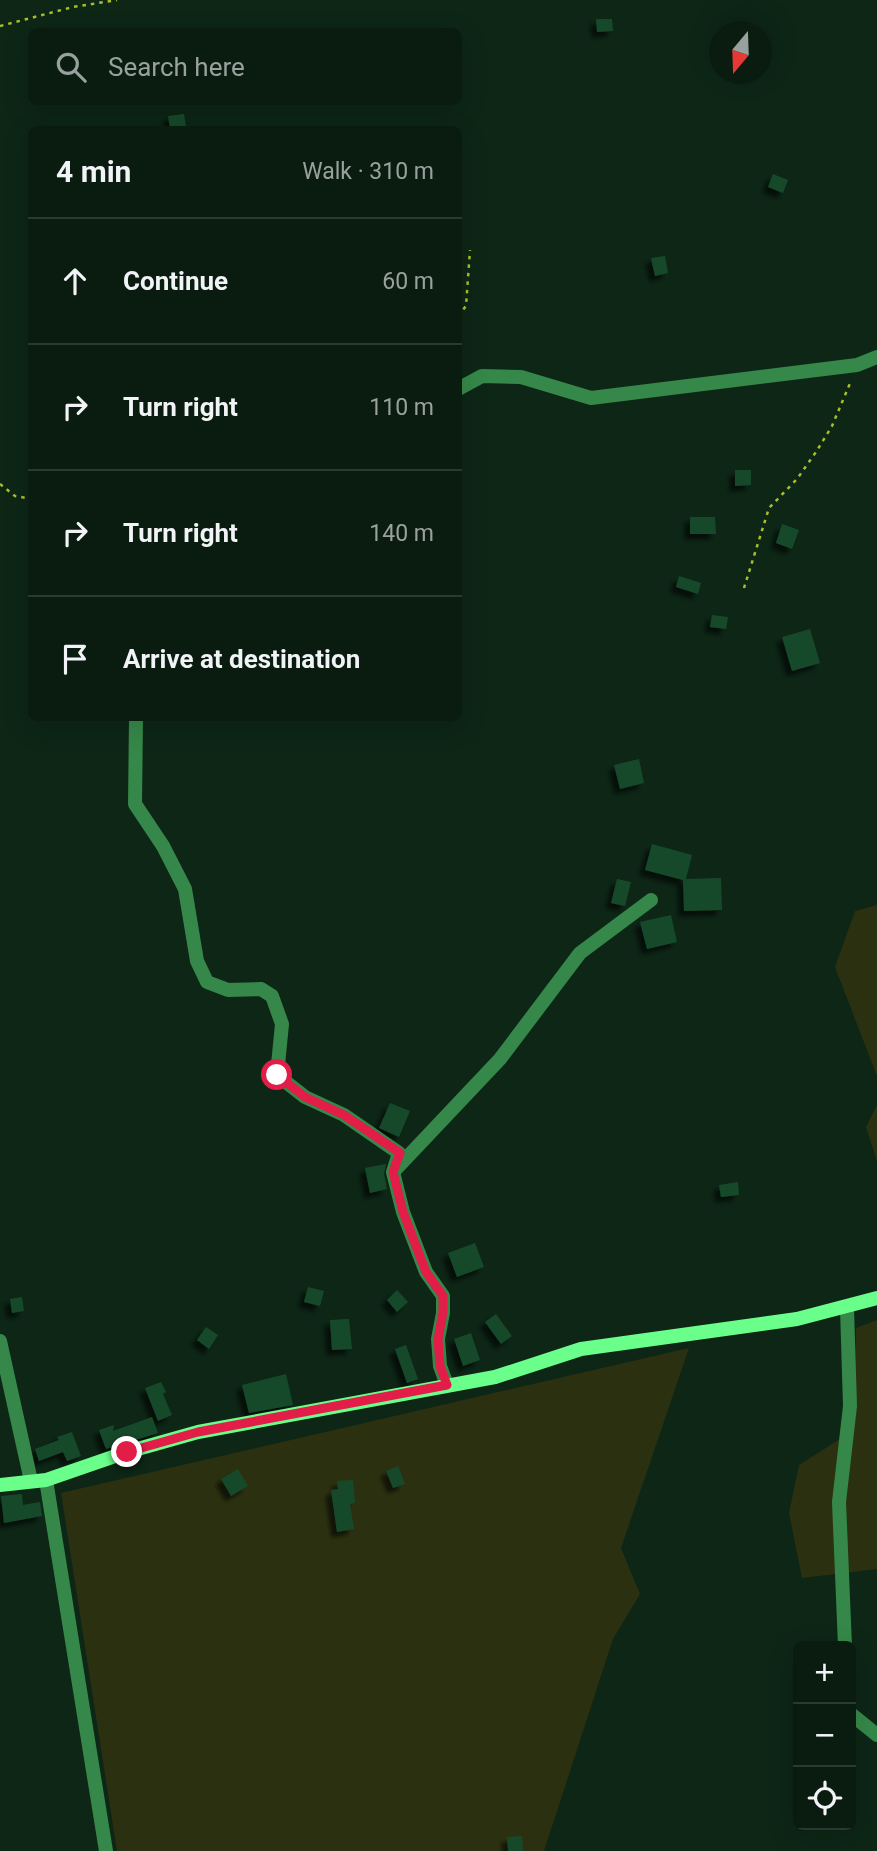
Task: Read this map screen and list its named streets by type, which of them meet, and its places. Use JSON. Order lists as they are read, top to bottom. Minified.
{"north":"bottom","page":{"search":"Search here","heading":["4 min","Walk · 310 m"],"list":[["Continue","60 m"],["Turn right","110 m"],["Turn right","140 m"],"Arrive at destination"],"map_buttons":["+","−"]}}
